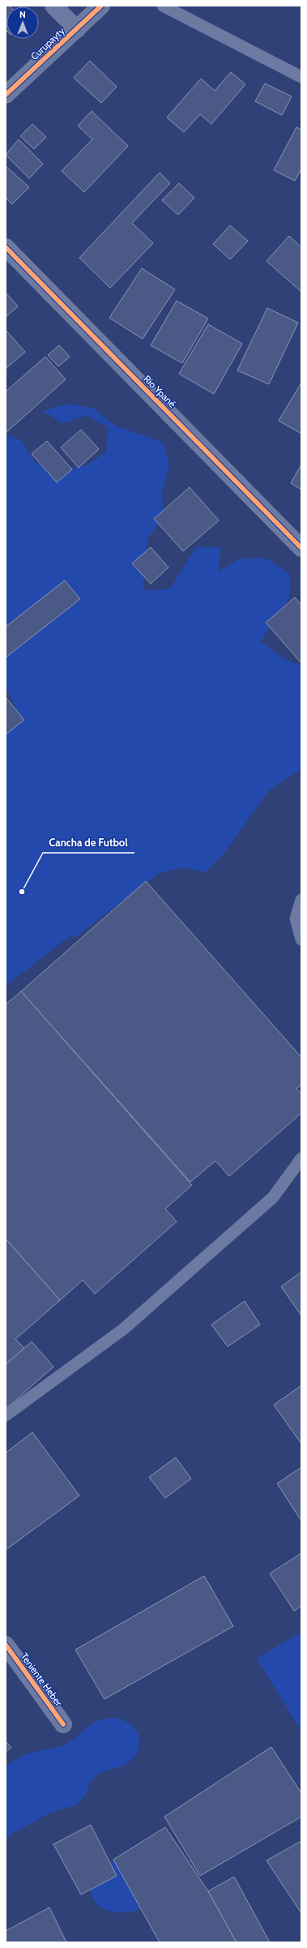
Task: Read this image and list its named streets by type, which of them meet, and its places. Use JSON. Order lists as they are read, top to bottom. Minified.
{"streets":{"street":["Curupayty","Rio Ypané","Teniente Heber"]},"places":["Cancha de Futbol"],"north":"top"}
